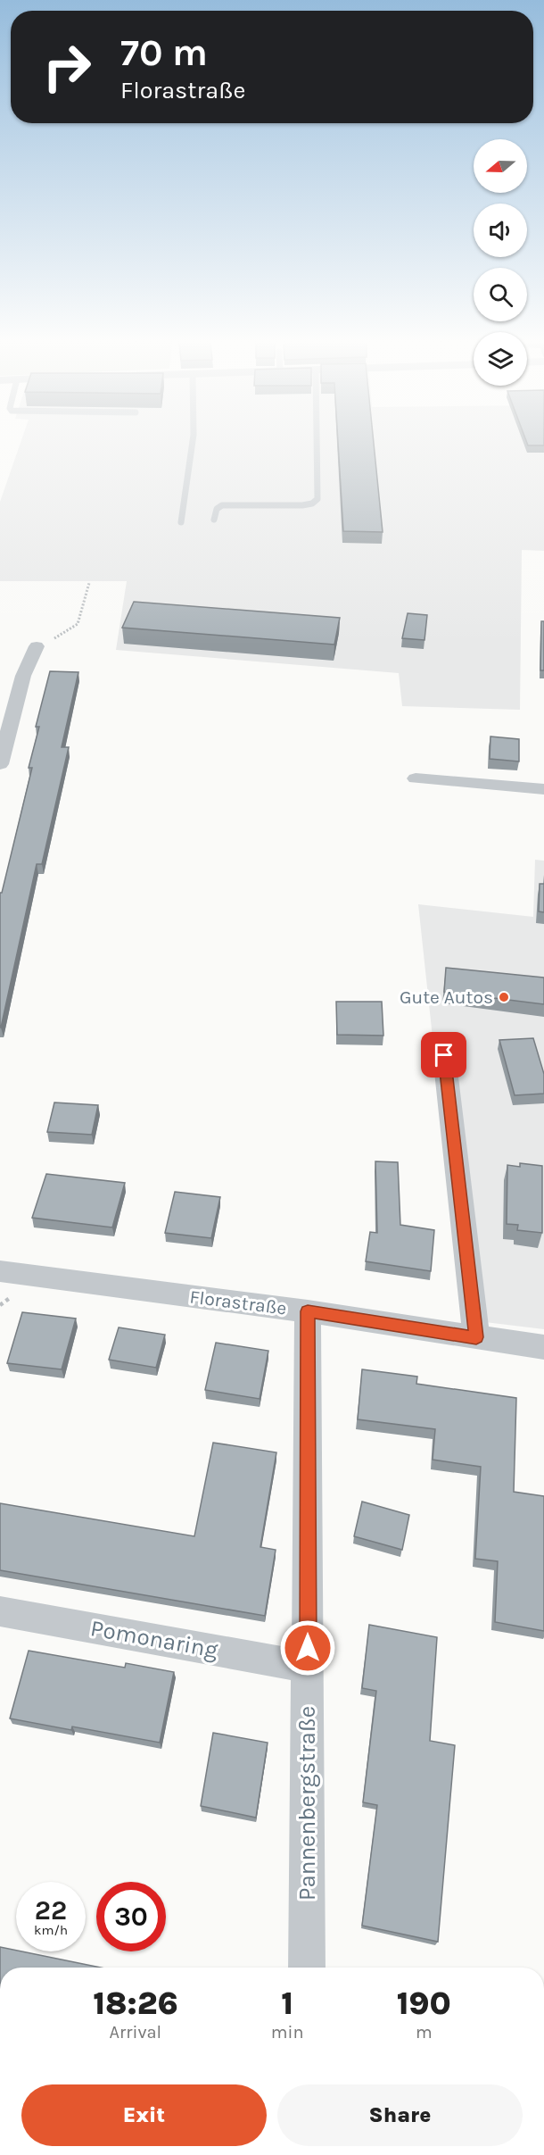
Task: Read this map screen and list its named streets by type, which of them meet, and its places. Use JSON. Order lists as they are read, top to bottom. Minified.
{"streets":{"street":["Florastraße","Pomonaring","Pannenbergstraße"]},"crossings":[["Florastraße","Pannenbergstraße"],["Pomonaring","Pannenbergstraße"]],"places":["Gute Autos"],"north":"left","page":{"turn":["70 m","Florastraße"],"speed":"22 km/h","limit":"30","eta":["18:26","Arrival","1","min","190","m"],"buttons":["Exit","Share"]}}
